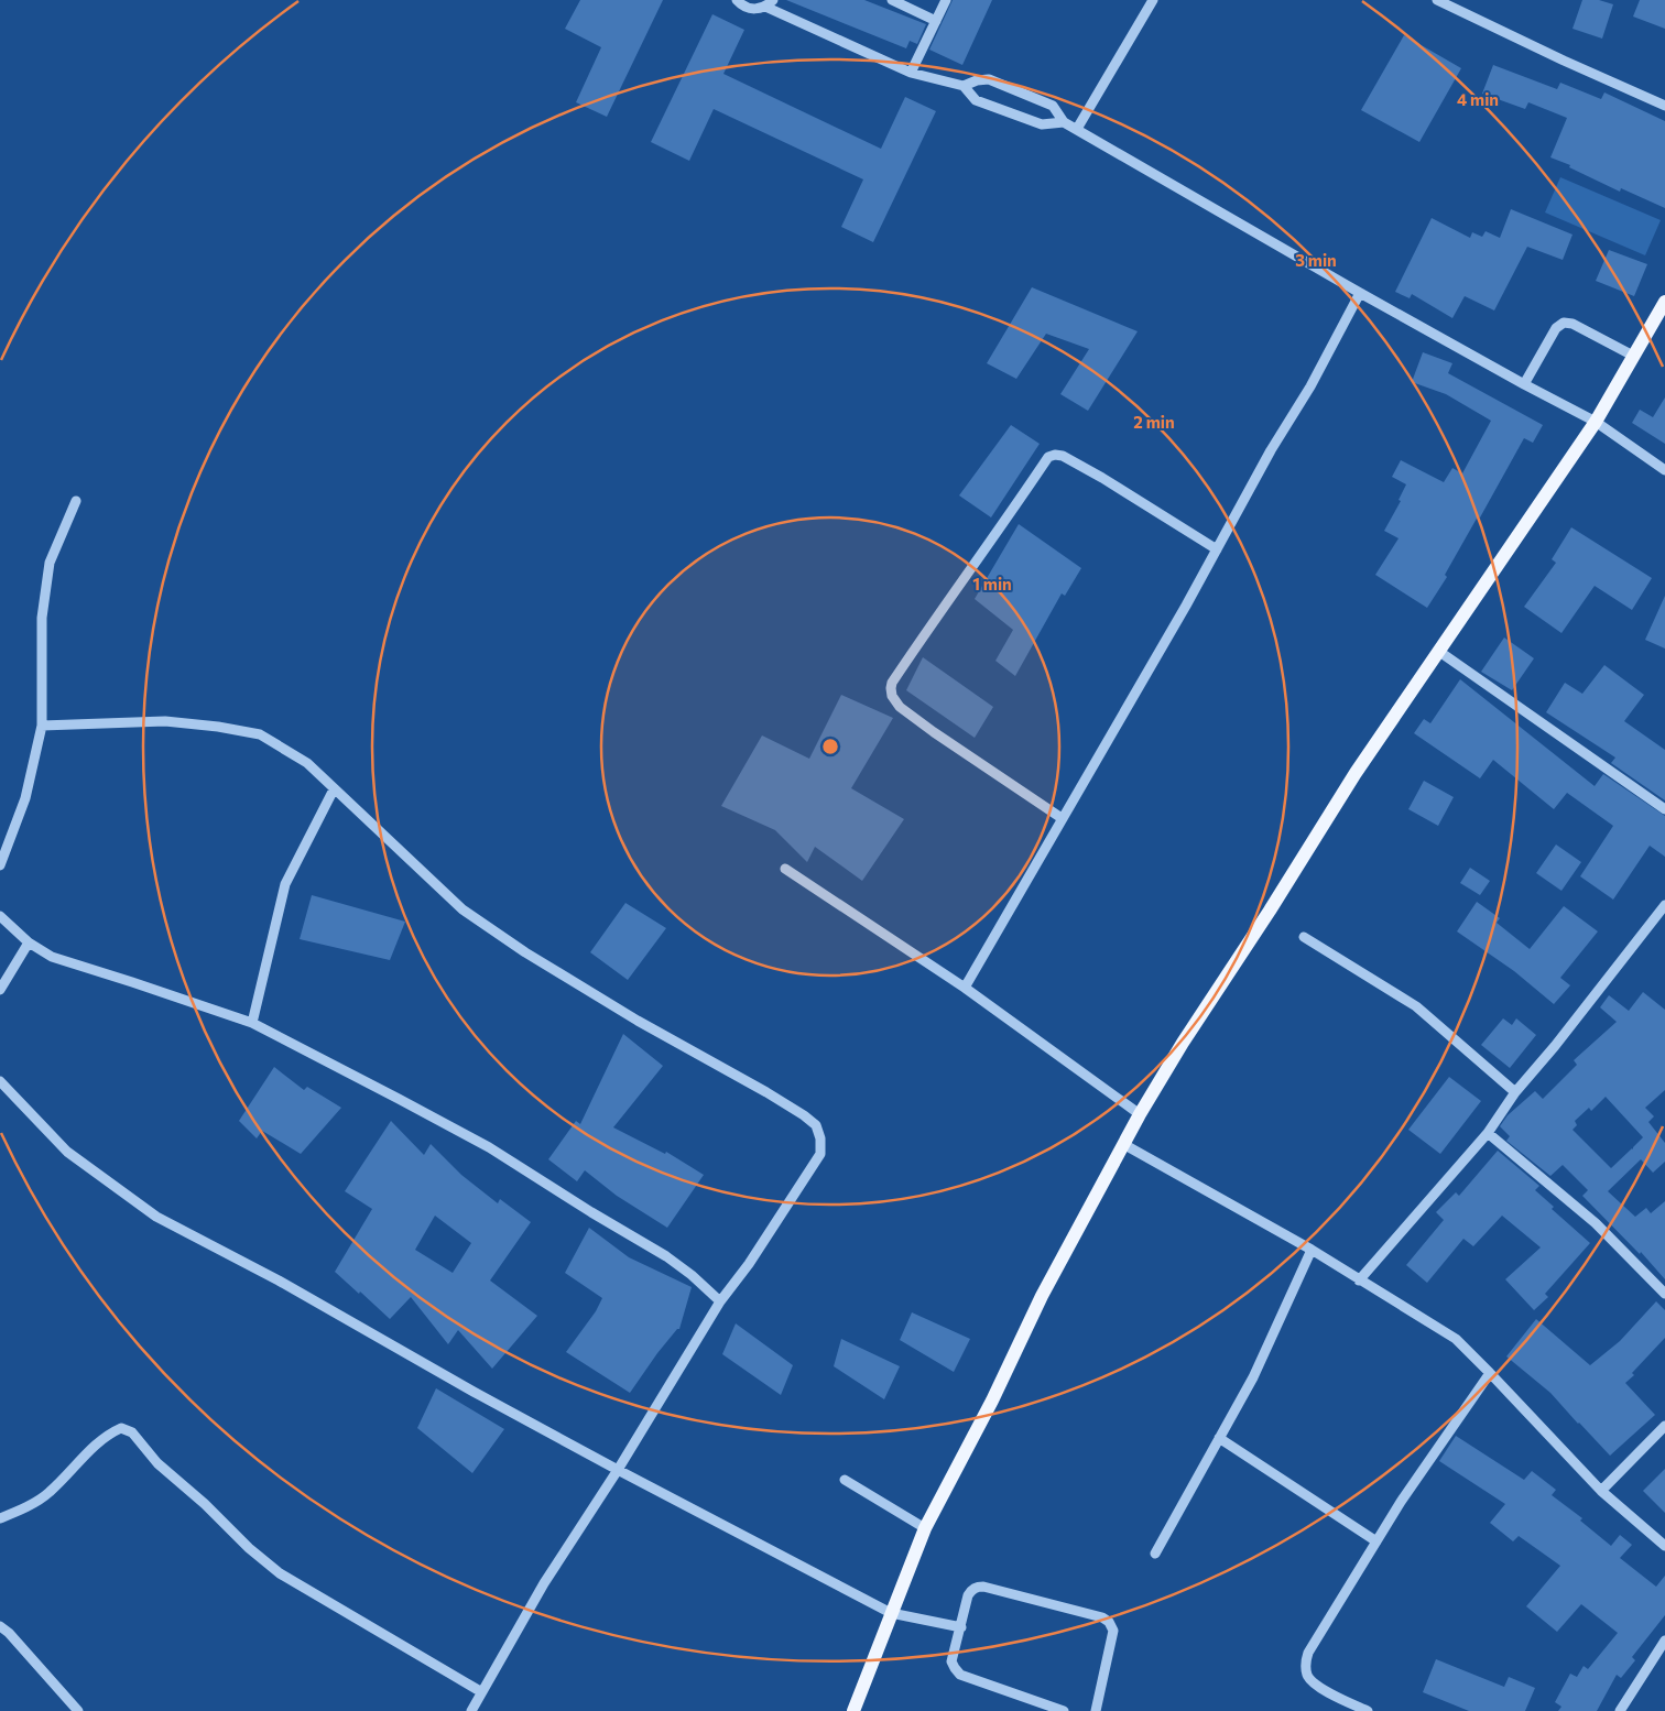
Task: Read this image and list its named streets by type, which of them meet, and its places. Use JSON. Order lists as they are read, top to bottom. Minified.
{"rings":["4 min","3 min","2 min","1 min"]}
